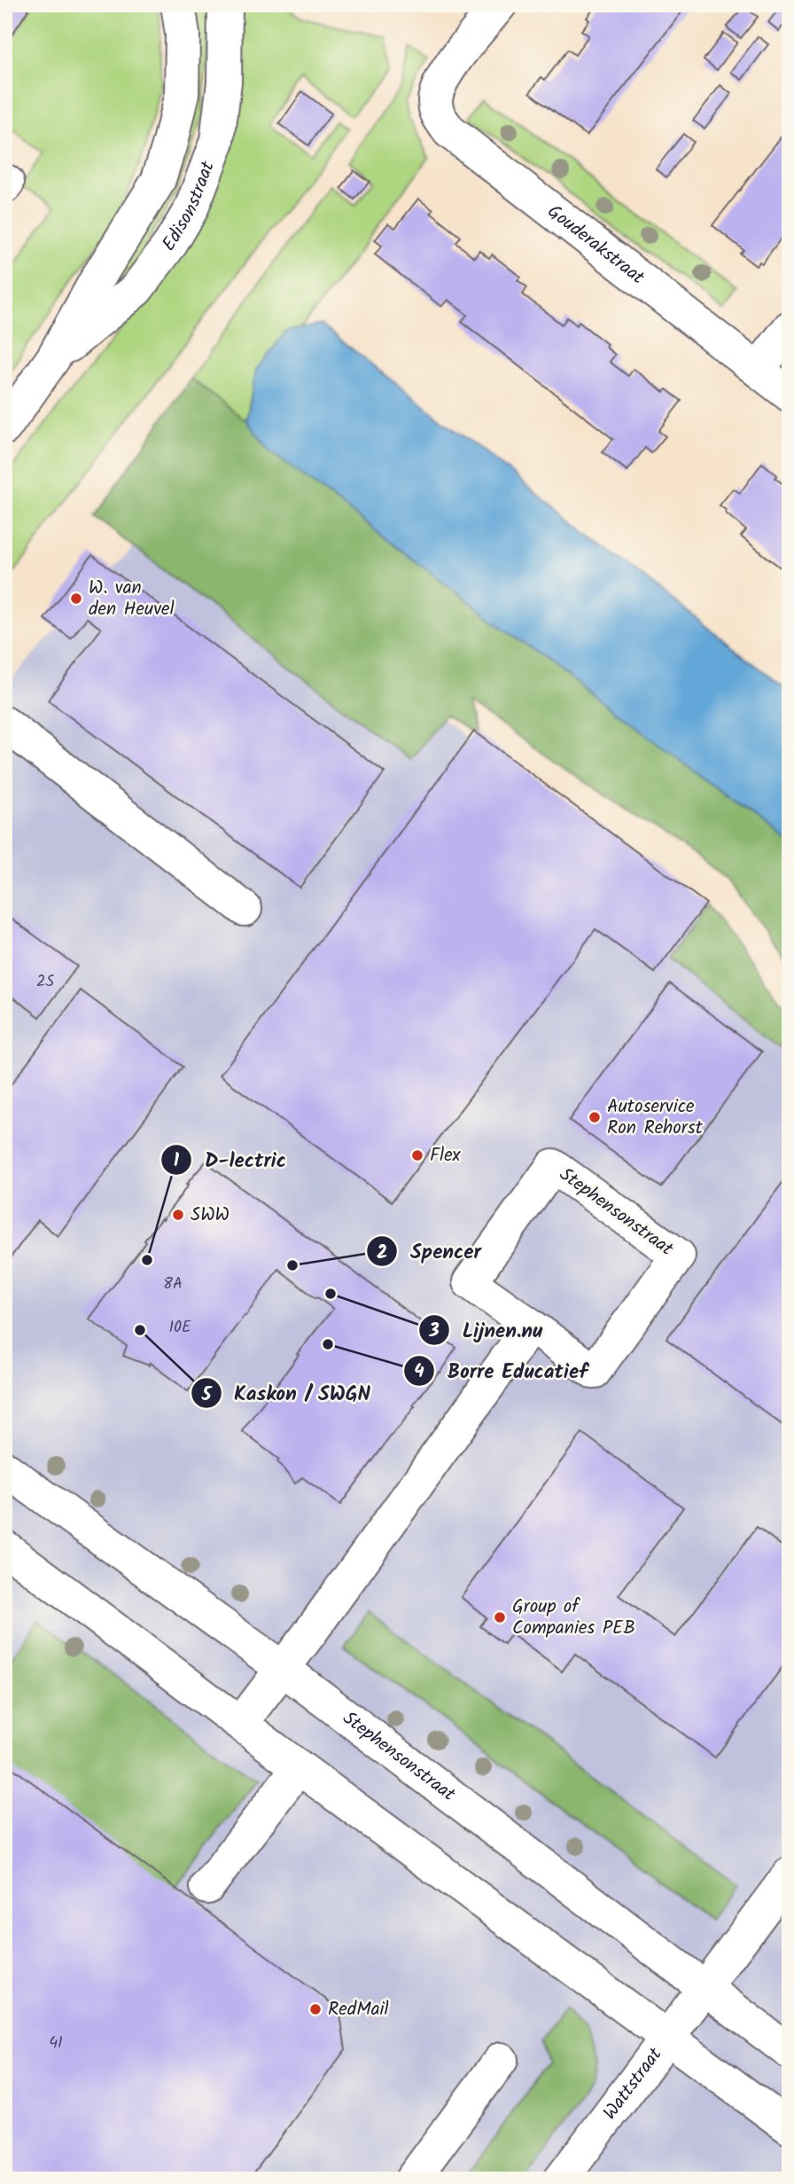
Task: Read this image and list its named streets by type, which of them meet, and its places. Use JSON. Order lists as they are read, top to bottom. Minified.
{"streets":{"street":["Edisonstraat","Gouderakstraat","Stephensonstraat","Wattstraat"]},"crossings":[["Stephensonstraat","Wattstraat"]],"places":["W. van den Heuvel","Autoservice Ron Rehorst","Flex","SWW","D-lectric","Spencer","Lijnen.nu","Kaskon / SWGN","Borre Educatief","Group of Companies PEB","RedMail"],"house_numbers":["2S","8A","10E","41"]}
